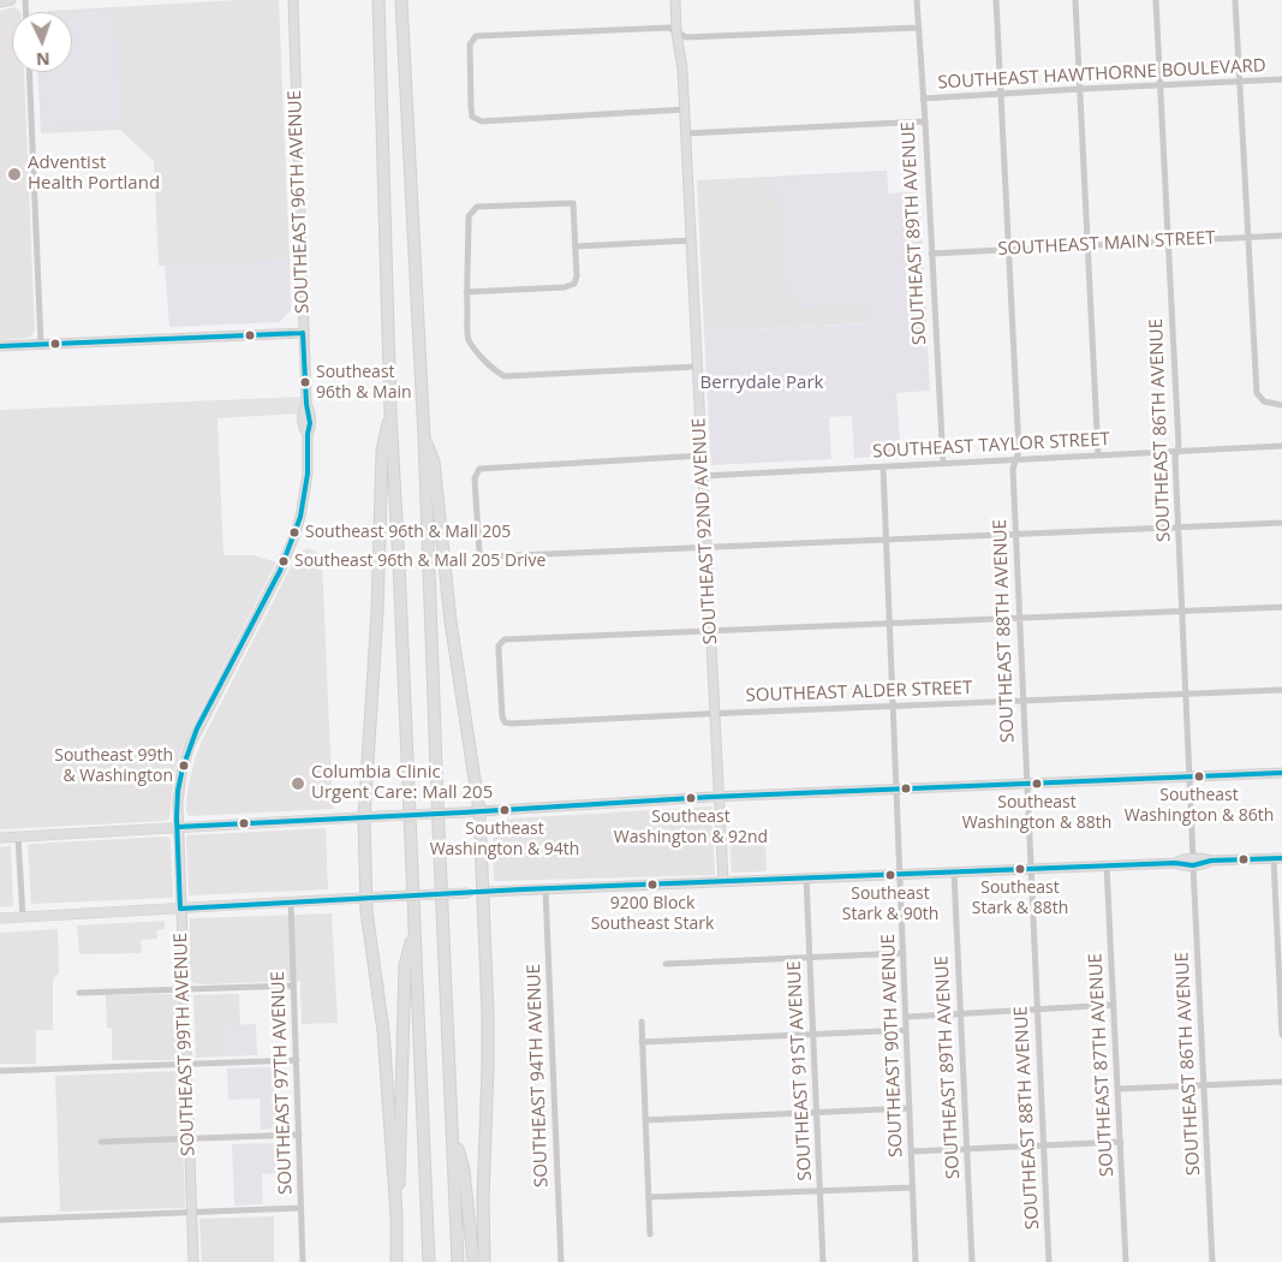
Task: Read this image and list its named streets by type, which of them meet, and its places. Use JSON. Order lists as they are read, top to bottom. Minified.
{"streets":{"street":["SOUTHEAST HAWTHORNE BOULEVARD","SOUTHEAST 96TH AVENUE","SOUTHEAST 89TH AVENUE","SOUTHEAST MAIN STREET","SOUTHEAST 86TH AVENUE","SOUTHEAST TAYLOR STREET","SOUTHEAST 92ND AVENUE","SOUTHEAST 88TH AVENUE","SOUTHEAST ALDER STREET","SOUTHEAST 99TH AVENUE","SOUTHEAST 90TH AVENUE","SOUTHEAST 87TH AVENUE","SOUTHEAST 91ST AVENUE","SOUTHEAST 94TH AVENUE","SOUTHEAST 97TH AVENUE"]},"crossings":[["SOUTHEAST HAWTHORNE BOULEVARD","SOUTHEAST 89TH AVENUE"],["SOUTHEAST HAWTHORNE BOULEVARD","SOUTHEAST 86TH AVENUE"],["SOUTHEAST HAWTHORNE BOULEVARD","SOUTHEAST 88TH AVENUE"],["SOUTHEAST 96TH AVENUE","SOUTHEAST 99TH AVENUE"],["SOUTHEAST 89TH AVENUE","SOUTHEAST MAIN STREET"],["SOUTHEAST 89TH AVENUE","SOUTHEAST TAYLOR STREET"],["SOUTHEAST MAIN STREET","SOUTHEAST 86TH AVENUE"],["SOUTHEAST MAIN STREET","SOUTHEAST 88TH AVENUE"],["SOUTHEAST 86TH AVENUE","SOUTHEAST TAYLOR STREET"],["SOUTHEAST 86TH AVENUE","SOUTHEAST ALDER STREET"],["SOUTHEAST TAYLOR STREET","SOUTHEAST 92ND AVENUE"],["SOUTHEAST TAYLOR STREET","SOUTHEAST 88TH AVENUE"],["SOUTHEAST TAYLOR STREET","SOUTHEAST 90TH AVENUE"],["SOUTHEAST 92ND AVENUE","SOUTHEAST ALDER STREET"],["SOUTHEAST 88TH AVENUE","SOUTHEAST ALDER STREET"],["SOUTHEAST ALDER STREET","SOUTHEAST 90TH AVENUE"]],"parks":["Berrydale Park"],"places":["Adventist Health Portland","Southeast 96th & Main","Southeast 96th & Mall 205","Southeast 96th & Mall 205 Drive","Southeast 99th & Washington","Southeast Washington & 86th","Columbia Clinic Urgent Care: Mall 205","Southeast Washington & 88th","Southeast Washington & 92nd","Southeast Washington & 94th","Southeast Stark & 88th","Southeast Stark & 90th","9200 Block Southeast Stark"],"north":"bottom"}
